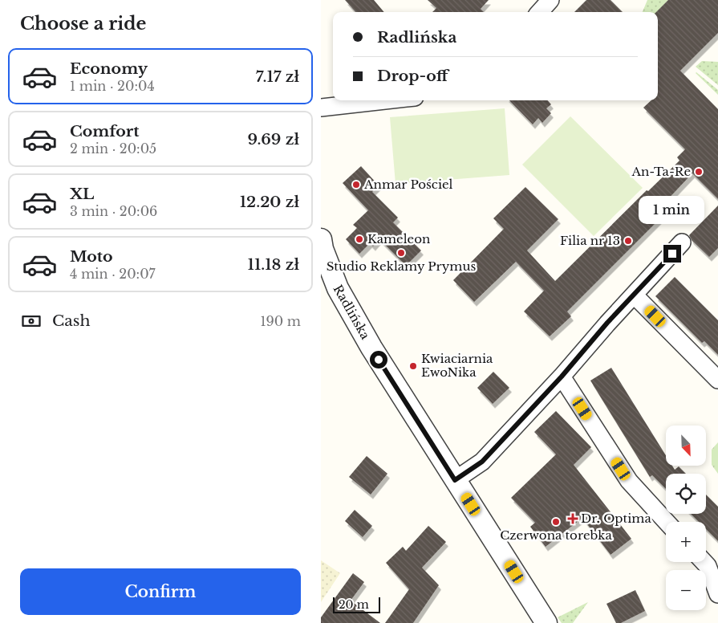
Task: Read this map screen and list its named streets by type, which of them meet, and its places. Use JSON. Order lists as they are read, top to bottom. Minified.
{"streets":{"street":["Radlińska"]},"places":{"other":["An-Ta-Re","Anmar Pościel","Kameleon","Filia nr 13","Studio Reklamy Prymus","Kwiaciarnia EwoNika","Czerwona torebka"],"health":["Dr. Optima"]},"scale_bar":"20 m","north":"bottom right","page":{"heading":"Choose a ride","banner":["Radlińska","Drop-off"],"list":[{"name":"Economy","note":"1 min · 20:04","value":"7.17 zł"},{"name":"Comfort","note":"2 min · 20:05","value":"9.69 zł"},{"name":"XL","note":"3 min · 20:06","value":"12.20 zł"},{"name":"Moto","note":"4 min · 20:07","value":"11.18 zł"}],"bubble":"1 min","pay":["Cash","190 m"],"map_buttons":["+","−"],"buttons":"Confirm","scale":"20 m"}}
